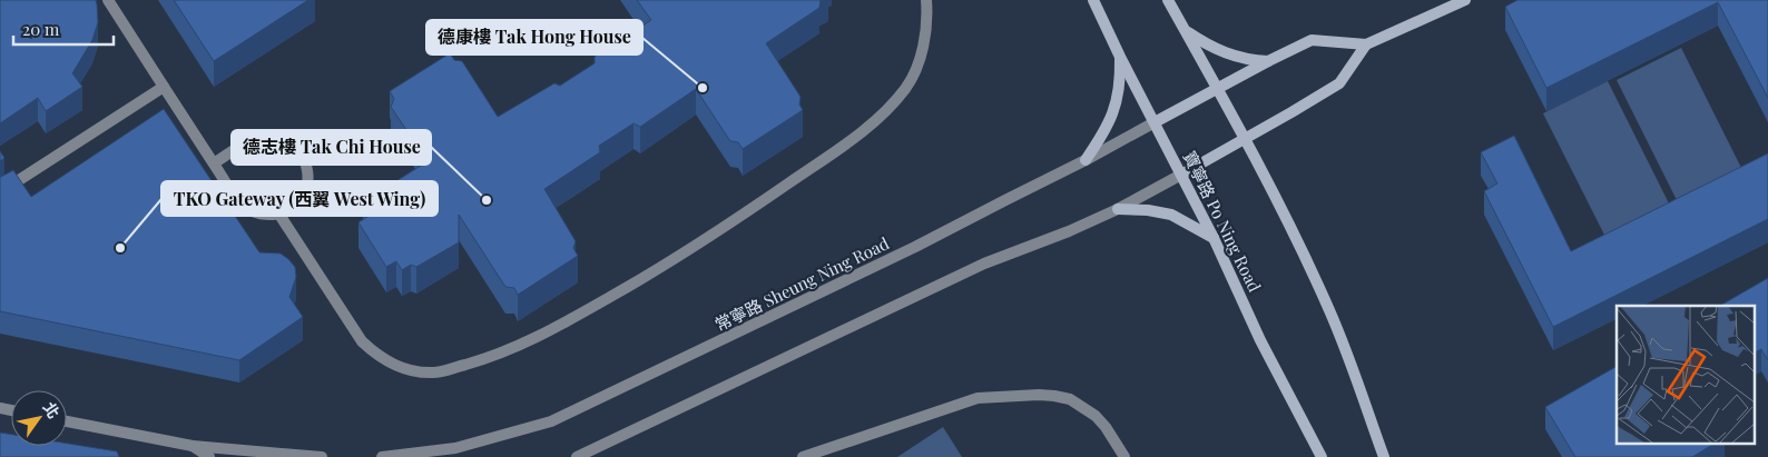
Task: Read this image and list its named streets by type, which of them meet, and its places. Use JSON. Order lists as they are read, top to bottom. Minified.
{"streets":{"main road":["寶寧路 Po Ning Road","常寧路 Sheung Ning Road"]},"crossings":[["寶寧路 Po Ning Road","常寧路 Sheung Ning Road"]],"places":["德康樓 Tak Hong House","德志樓 Tak Chi House","TKO Gateway (西翼 West Wing)"],"scale_bar":"20 m","north":"top right"}
